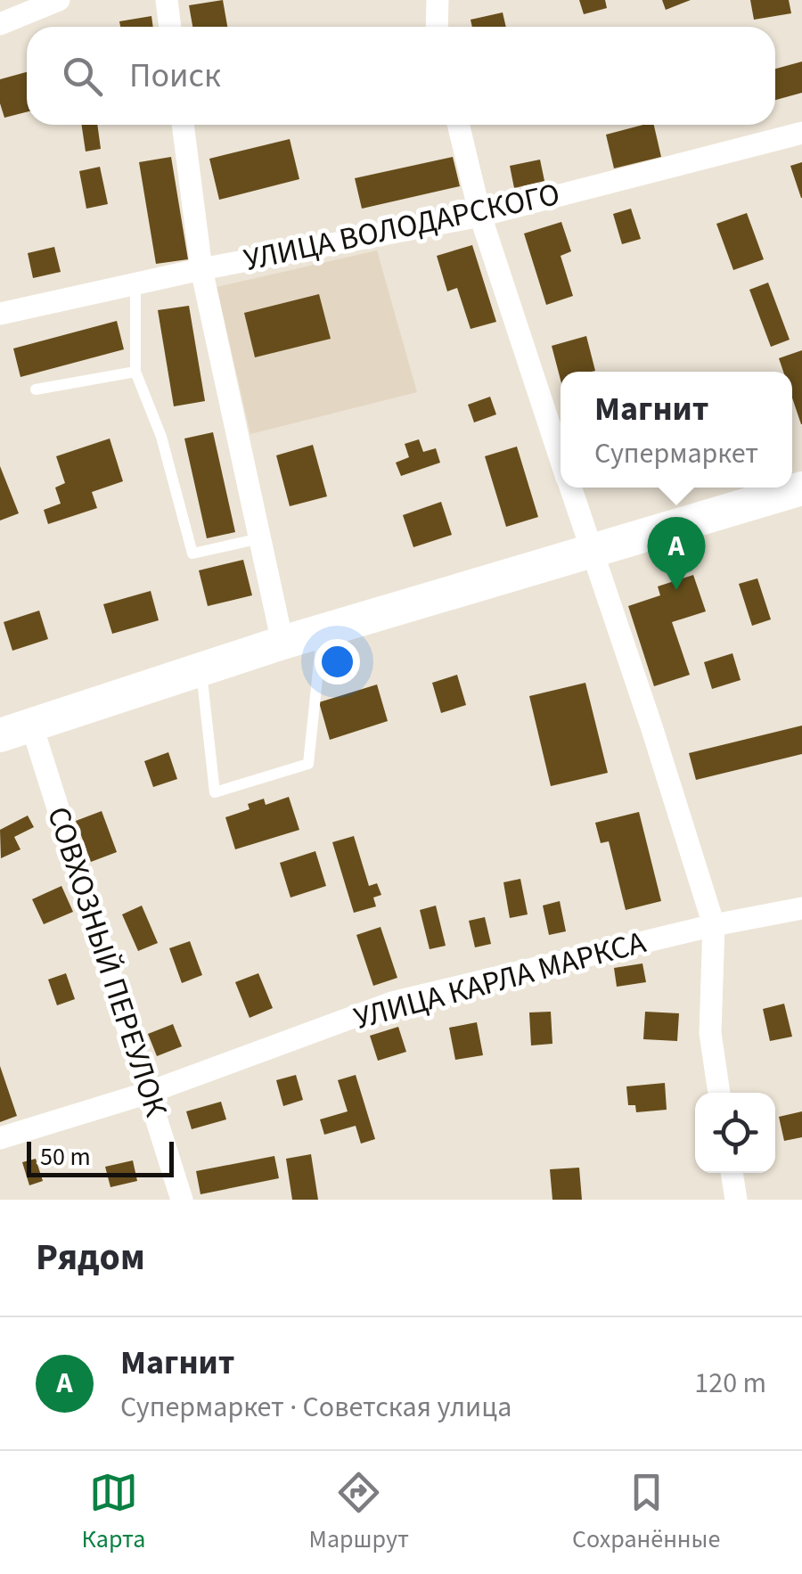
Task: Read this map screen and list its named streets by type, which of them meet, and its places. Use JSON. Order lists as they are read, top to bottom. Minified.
{"streets":{"street":["УЛИЦА ВОЛОДАРСКОГО","СОВХОЗНЫЙ ПЕРЕУЛОК","УЛИЦА КАРЛА МАРКСА"]},"crossings":[["СОВХОЗНЫЙ ПЕРЕУЛОК","УЛИЦА КАРЛА МАРКСА"]],"scale_bar":"50 m","page":{"search":"Поиск","popup":["Магнит","Супермаркет"],"pins":"A","scale":"50 m","heading":"Рядом","list":[{"mark":"A","name":"Магнит","note":"Супермаркет · Советская улица","value":"120 m"}],"nav":["Карта","Маршрут","Сохранённые"]}}
